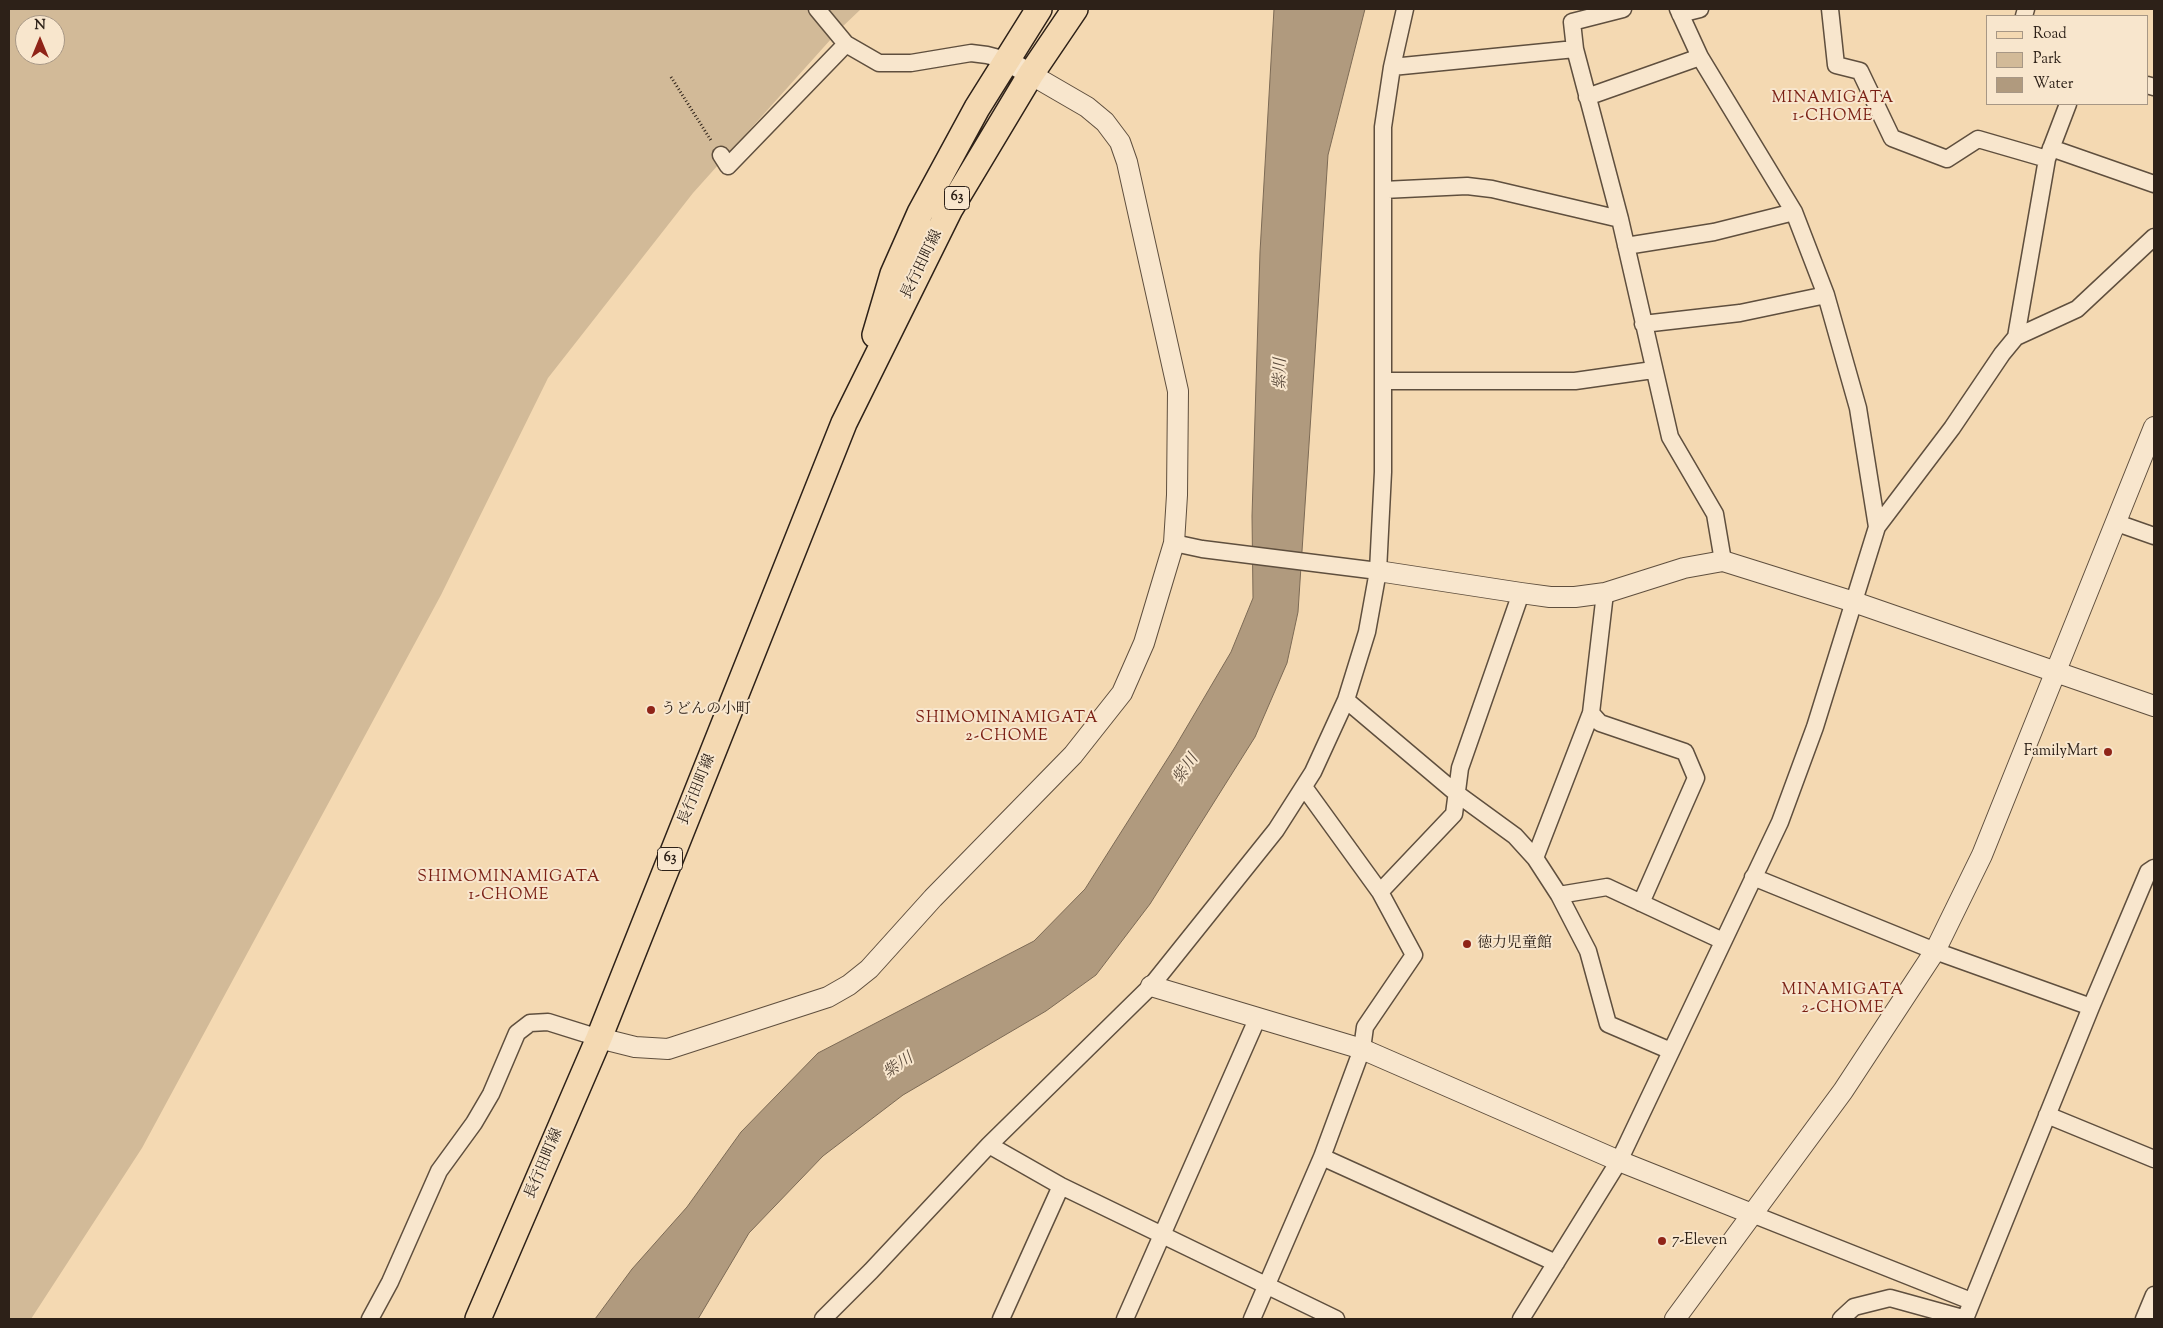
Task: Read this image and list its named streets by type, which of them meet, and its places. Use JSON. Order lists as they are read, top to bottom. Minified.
{"streets":{"main road":["63","長行田町線"]},"districts":["MINAMIGATA 1-CHOME","SHIMOMINAMIGATA 2-CHOME","SHIMOMINAMIGATA 1-CHOME","MINAMIGATA 2-CHOME"],"water":["紫川"],"places":["うどんの小町","FamilyMart","徳力児童館","7-Eleven"],"legend":["Road","Park","Water"],"north":"top"}
